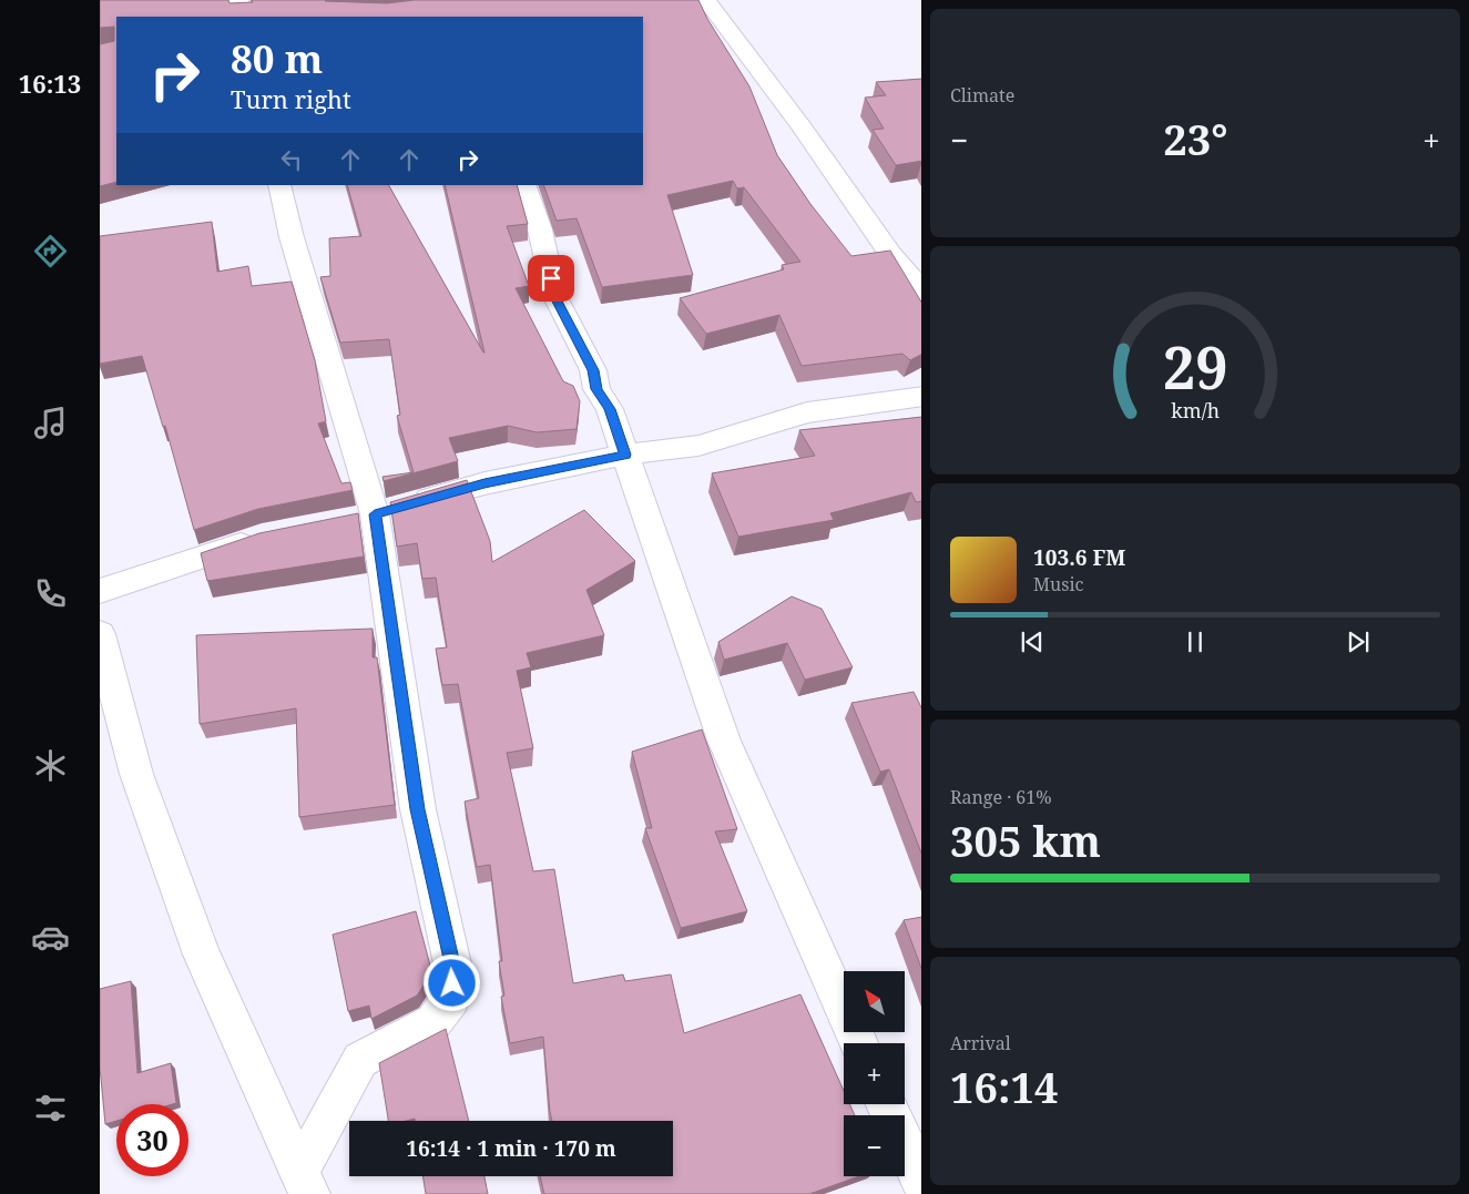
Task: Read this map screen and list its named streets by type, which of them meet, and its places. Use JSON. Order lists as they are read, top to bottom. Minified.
{"north":"top left","page":{"tabs":"16:13","tile":["Climate",["Range · 61%","305 km"],["Arrival","16:14"]],"turn":["80 m","Turn right"],"heat":["−","23°","+"],"song":["103.6 FM","Music"],"map_buttons":["+","−"],"limit":"30","trip":"16:14 · 1 min · 170 m","gauge":["29","km/h"]}}
